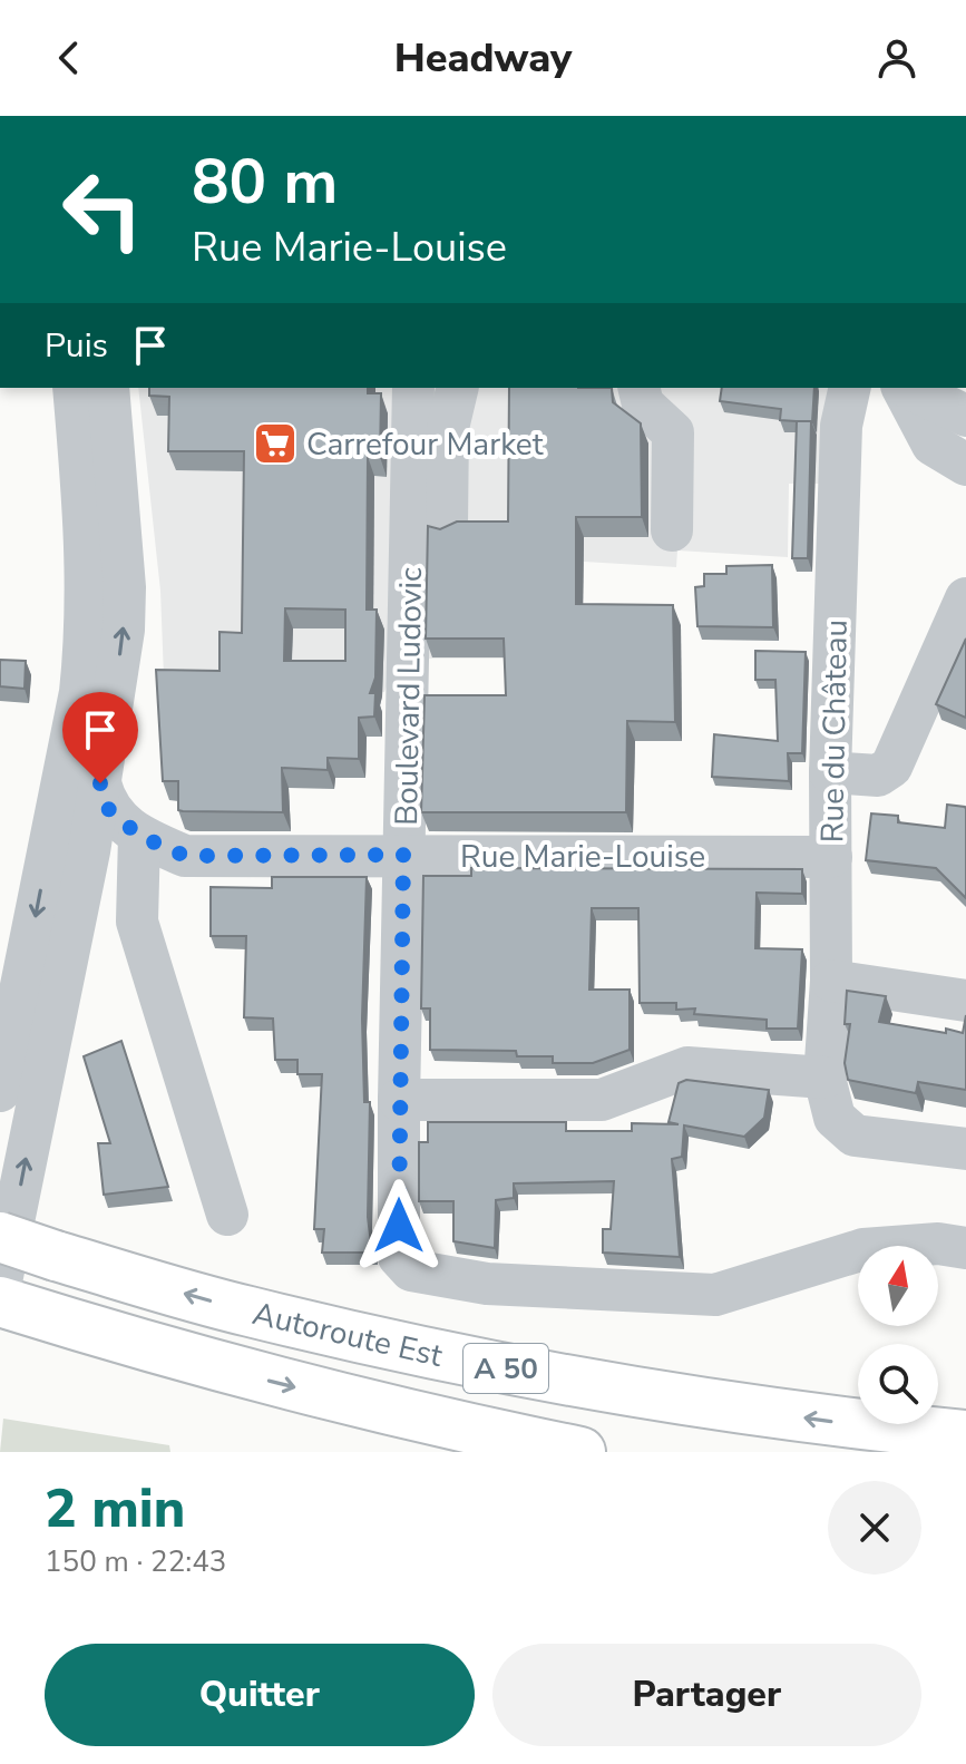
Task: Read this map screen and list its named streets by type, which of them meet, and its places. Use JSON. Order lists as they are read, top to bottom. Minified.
{"streets":{"highway":["Autoroute Est","A 50"],"street":["Boulevard Ludovic","Rue du Château","Rue Marie-Louise"]},"crossings":[["Boulevard Ludovic","Rue Marie-Louise"],["Rue du Château","Rue Marie-Louise"]],"places":{"supermarket":["Carrefour Market"]},"north":"top","page":{"header":"Headway","turn":["80 m","Rue Marie-Louise"],"then":"Puis","heading":["2 min","150 m · 22:43"],"buttons":["Quitter","Partager"]}}
